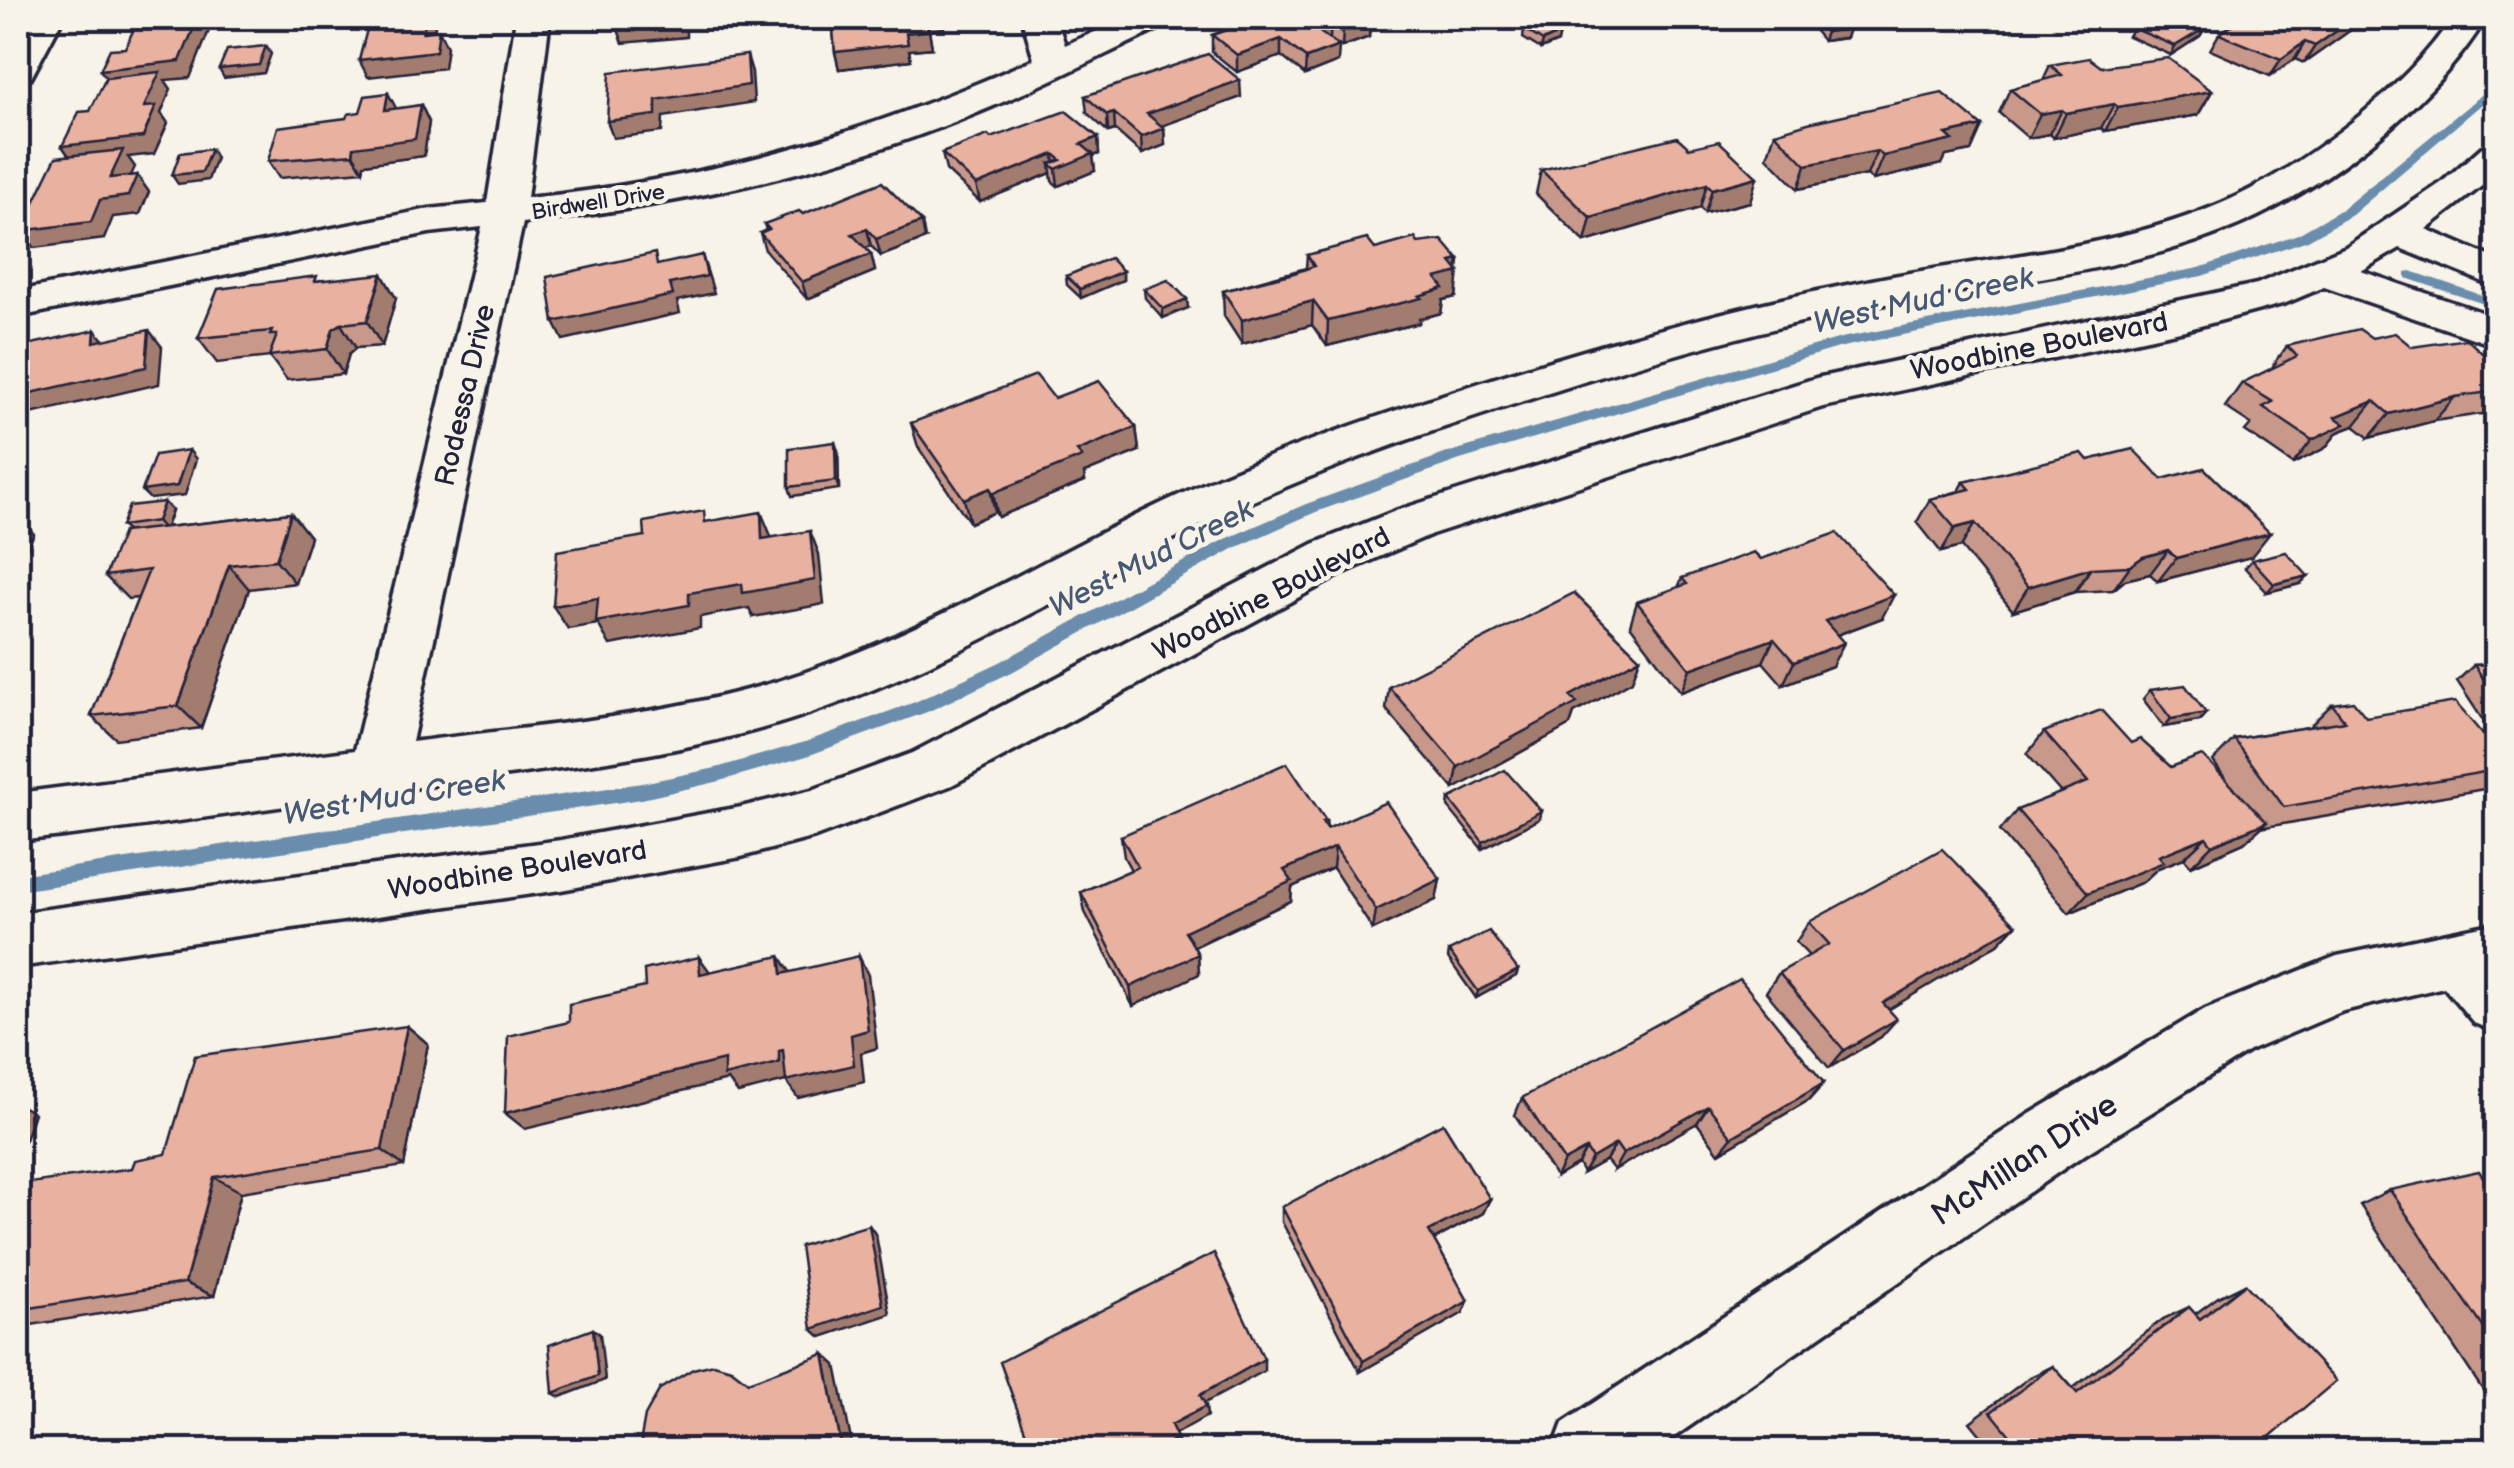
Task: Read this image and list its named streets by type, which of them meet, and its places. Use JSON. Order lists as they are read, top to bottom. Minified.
{"streets":{"street":["Birdwell Drive","Woodbine Boulevard","Rodessa Drive","McMillan Drive"]},"crossings":[["Birdwell Drive","Rodessa Drive"]],"water":["West Mud Creek"]}
